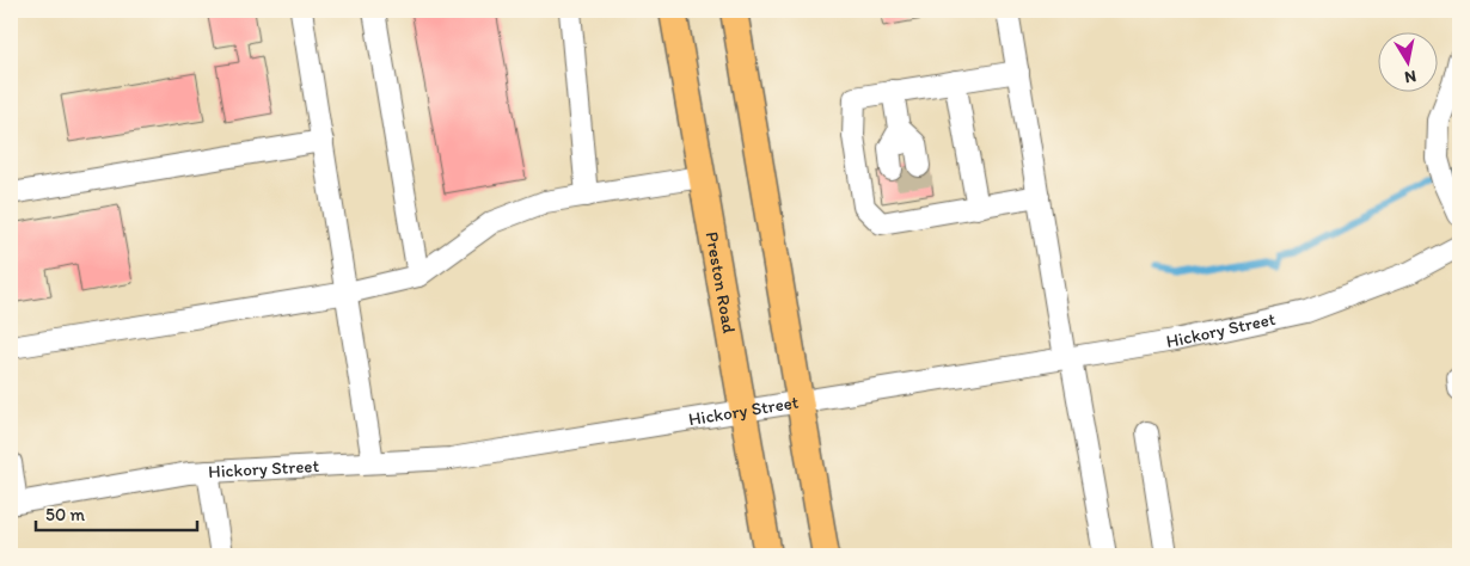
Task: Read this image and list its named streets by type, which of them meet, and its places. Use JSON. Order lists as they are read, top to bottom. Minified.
{"streets":{"main road":["Preston Road"],"street":["Hickory Street"]},"crossings":[["Preston Road","Hickory Street"]],"scale_bar":"50 m","north":"bottom"}
